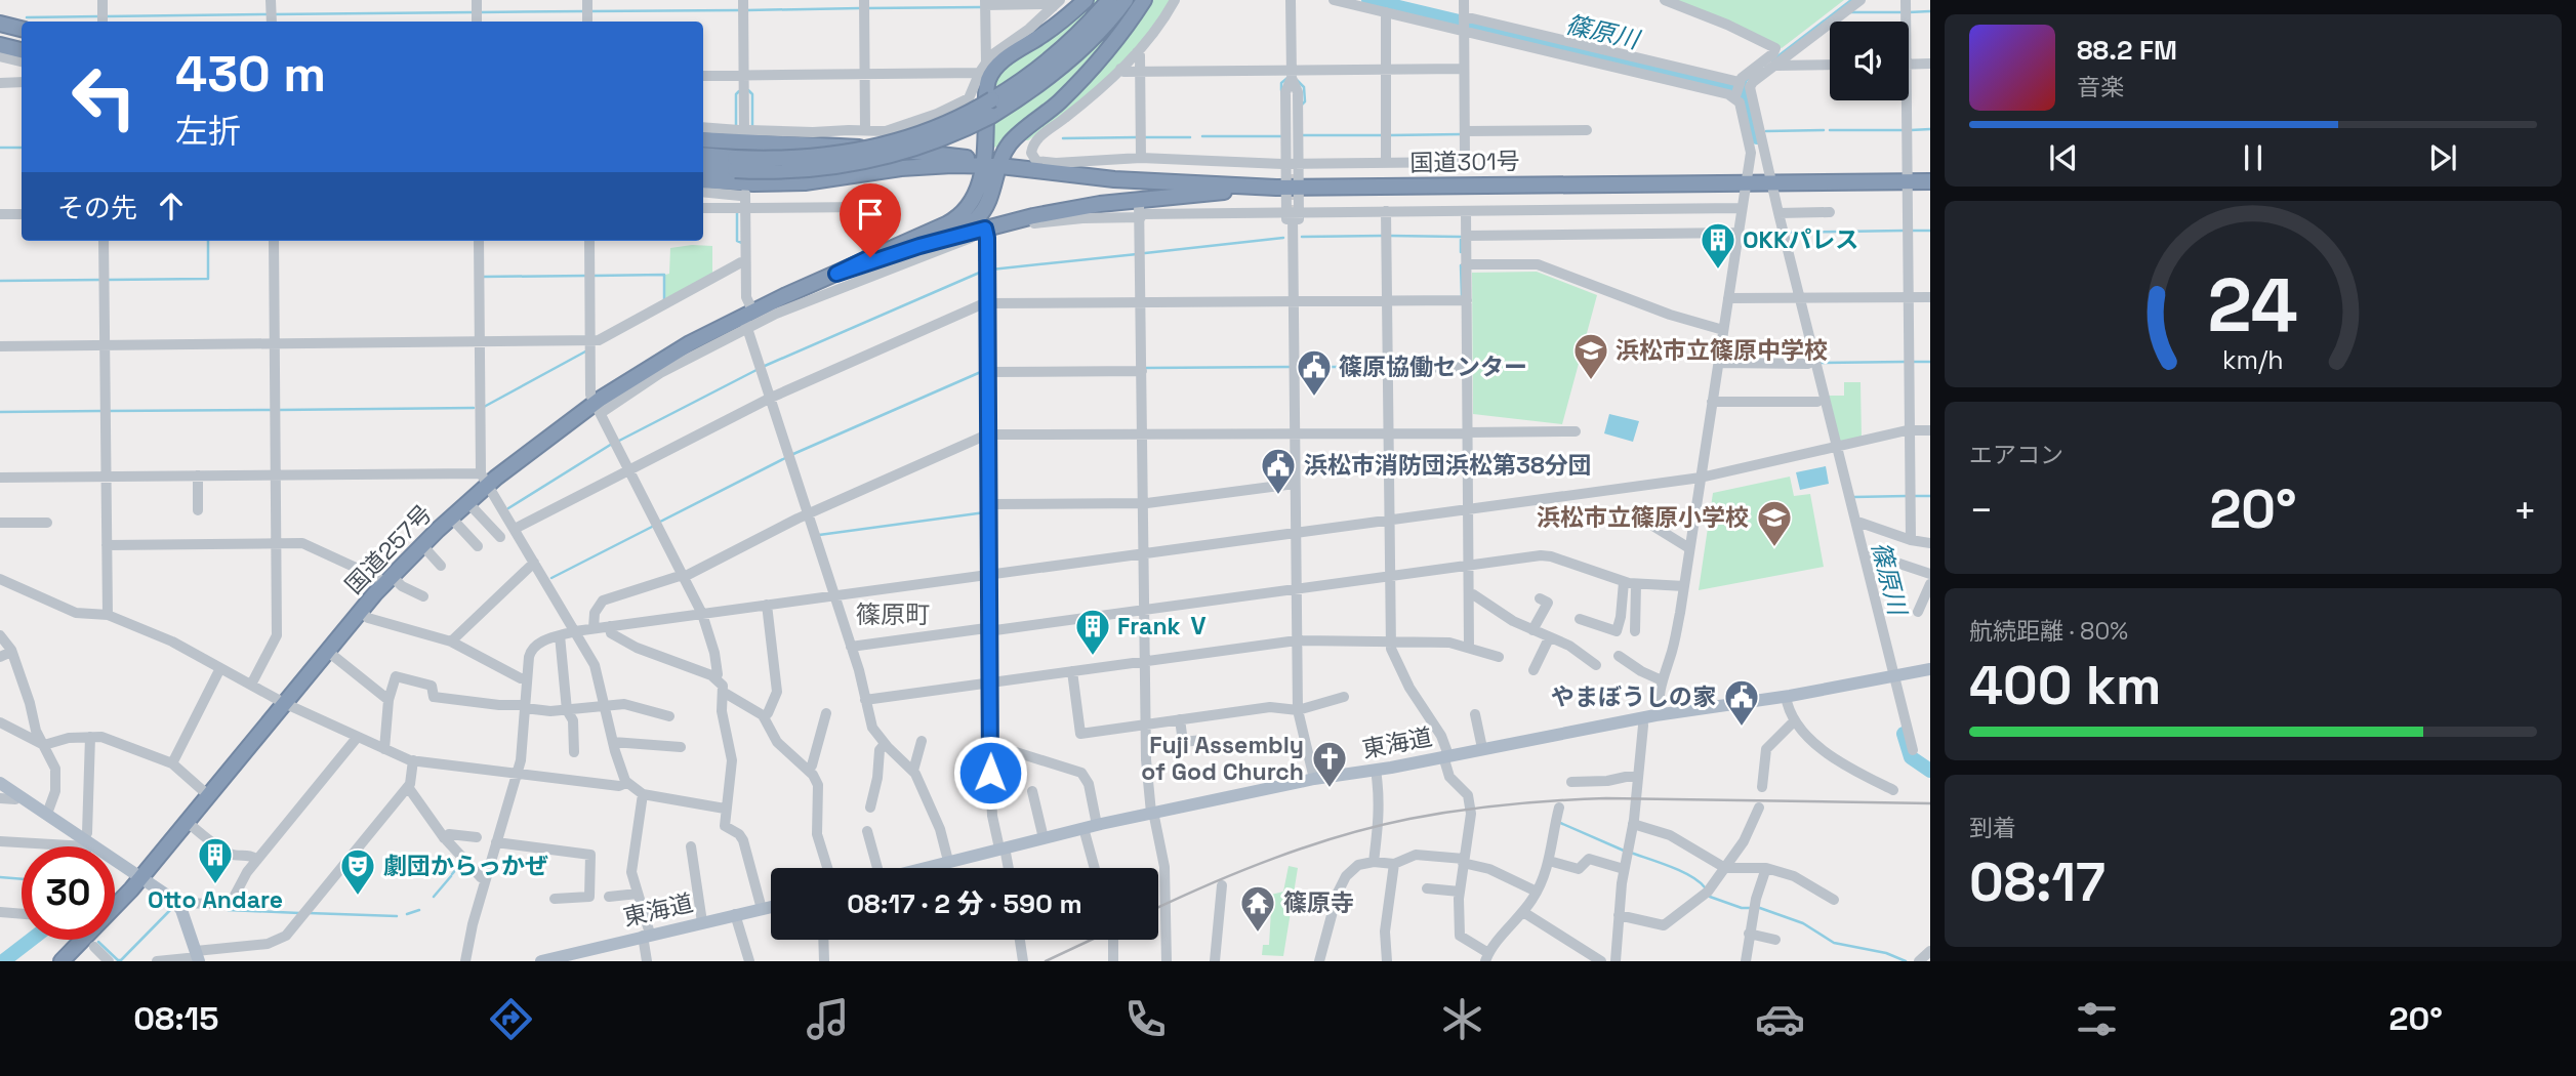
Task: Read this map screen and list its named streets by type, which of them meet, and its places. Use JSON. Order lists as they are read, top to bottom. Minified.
{"streets":{"highway":["国道301号","国道257号"],"main road":["東海道"]},"crossings":[["国道301号","国道257号"]],"districts":["篠原町"],"water":["篠原川"],"places":{"building":["OKKパレス","Frank Ⅴ","Otto Andare"],"school or university":["浜松市立篠原中学校","浜松市立篠原小学校"],"public building":["篠原協働センター","浜松市消防団浜松第38分団","やまぼうしの家"],"church":["Fuji Assembly of God Church"],"theatre":["劇団からっかぜ"],"temple":["篠原寺"]},"page":{"turn":["430 m","左折"],"song":["88.2 FM","音楽"],"then":"その先","tile":["エアコン",["航続距離 · 80%","400 km"],["到着","08:17"]],"heat":["−","20°","+"],"limit":"30","trip":"08:17 · 2 分 · 590 m","tabs":["08:15","20°"],"gauge":["24","km/h"]}}
